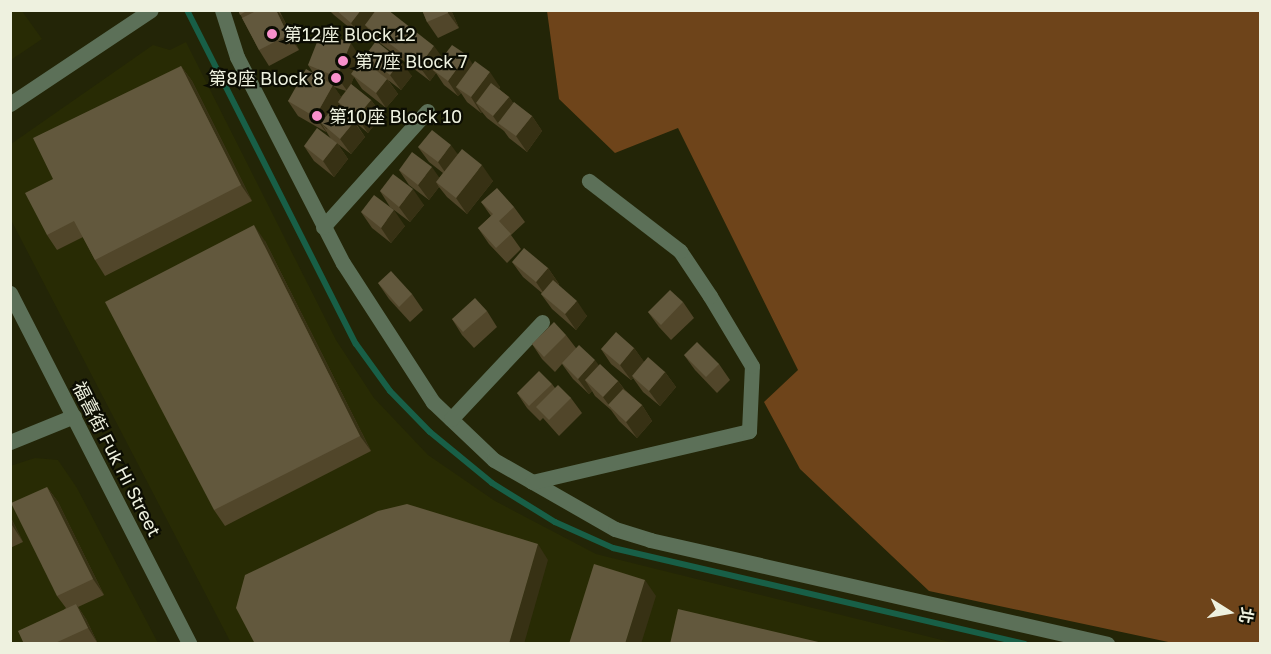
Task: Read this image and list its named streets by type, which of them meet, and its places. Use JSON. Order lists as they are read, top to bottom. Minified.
{"streets":{"street":["福喜街 Fuk Hi Street"]},"places":["第12座 Block 12","第7座 Block 7","第8座 Block 8","第10座 Block 10"],"north":"right"}
